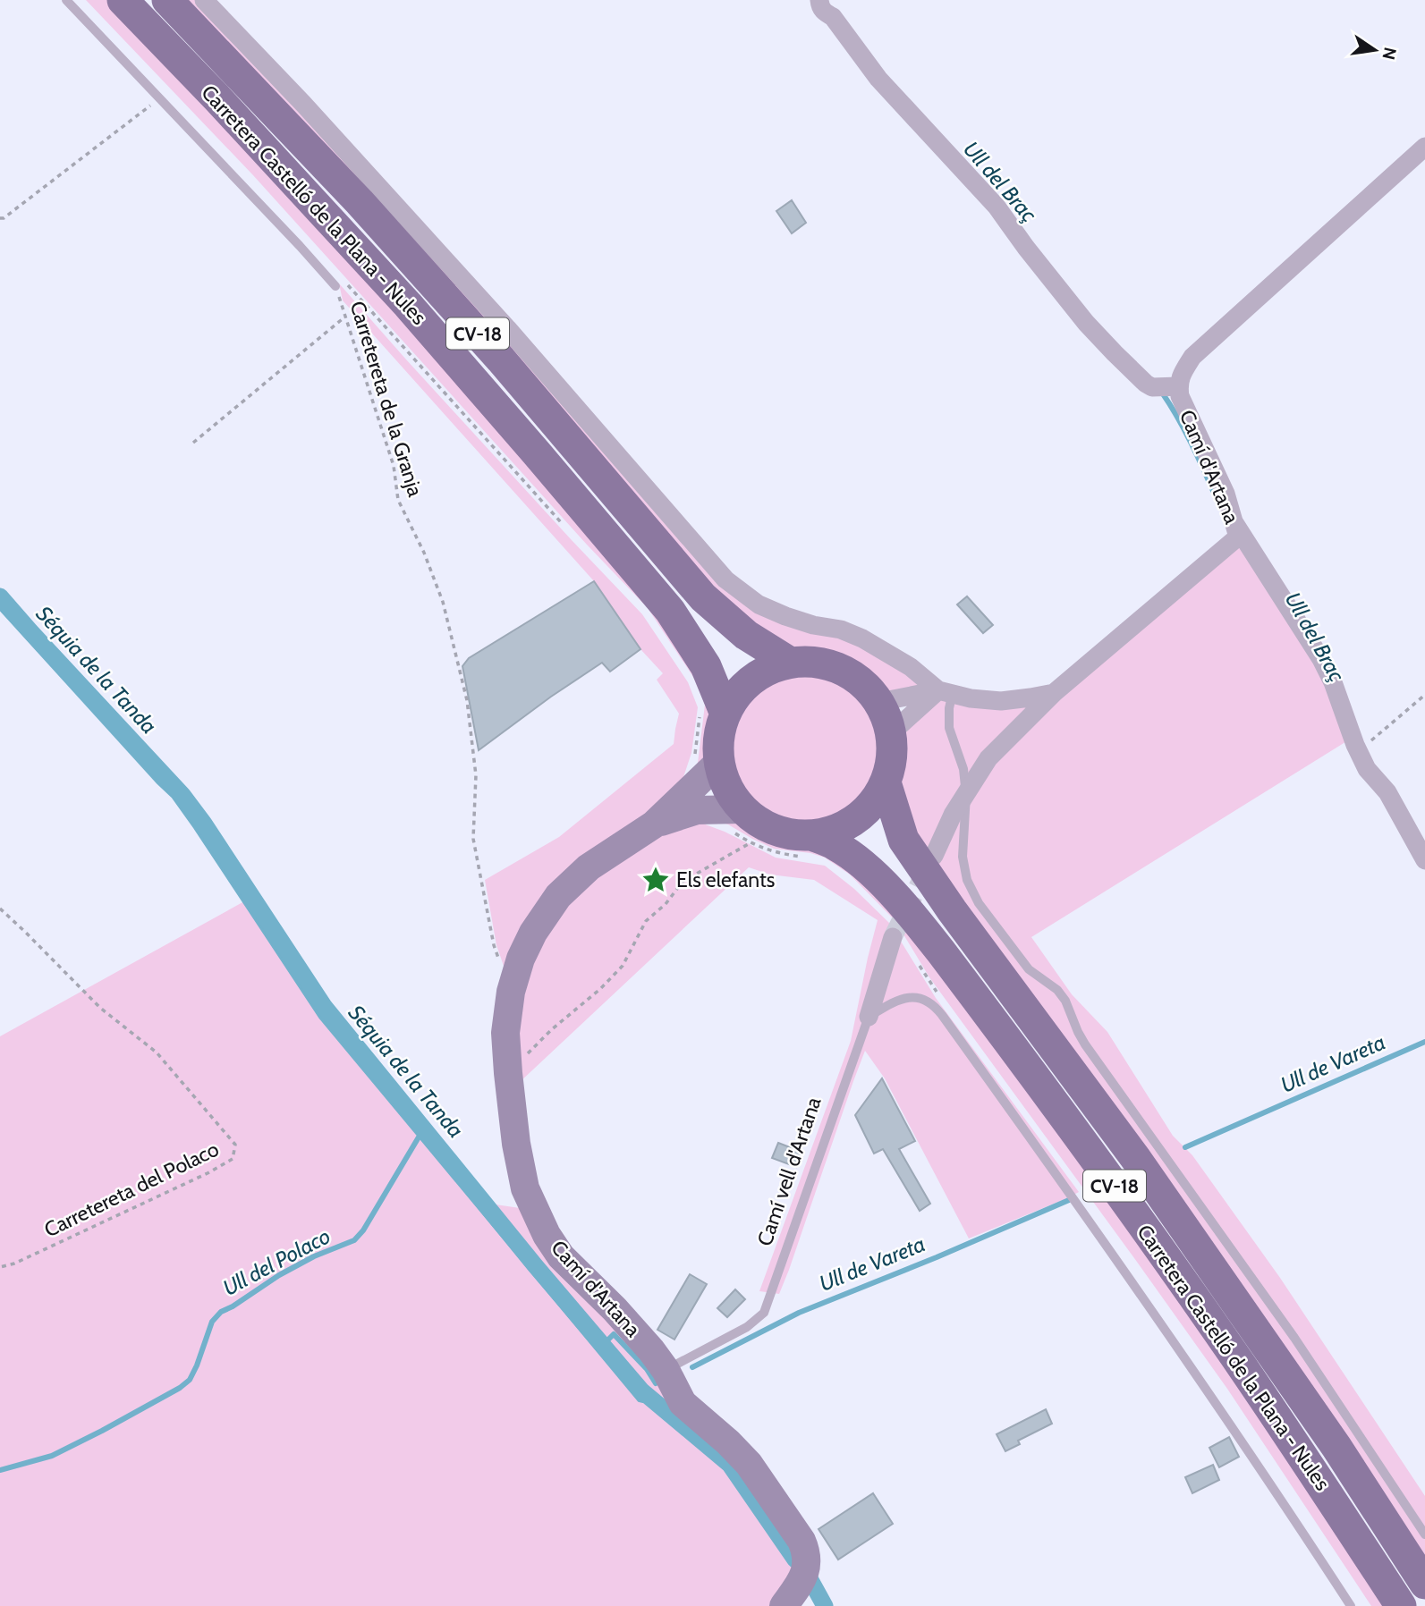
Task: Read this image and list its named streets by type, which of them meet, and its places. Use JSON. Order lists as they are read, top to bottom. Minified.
{"streets":{"main road":["Carretera Castelló de la Plana - Nules","CV-18"],"street":["Camí d'Artana","Camí vell d'Artana"],"path":["Carretereta de la Granja","Carretereta del Polaco"]},"crossings":[["Carretera Castelló de la Plana - Nules","CV-18"],["Carretera Castelló de la Plana - Nules","Camí d'Artana"],["CV-18","Camí d'Artana"],["Camí d'Artana","Camí vell d'Artana"]],"water":["Ull del Braç","Séquia de la Tanda","Ull de Vareta","Ull del Polaco"],"places":{"place":["Els elefants"]},"north":"right"}
